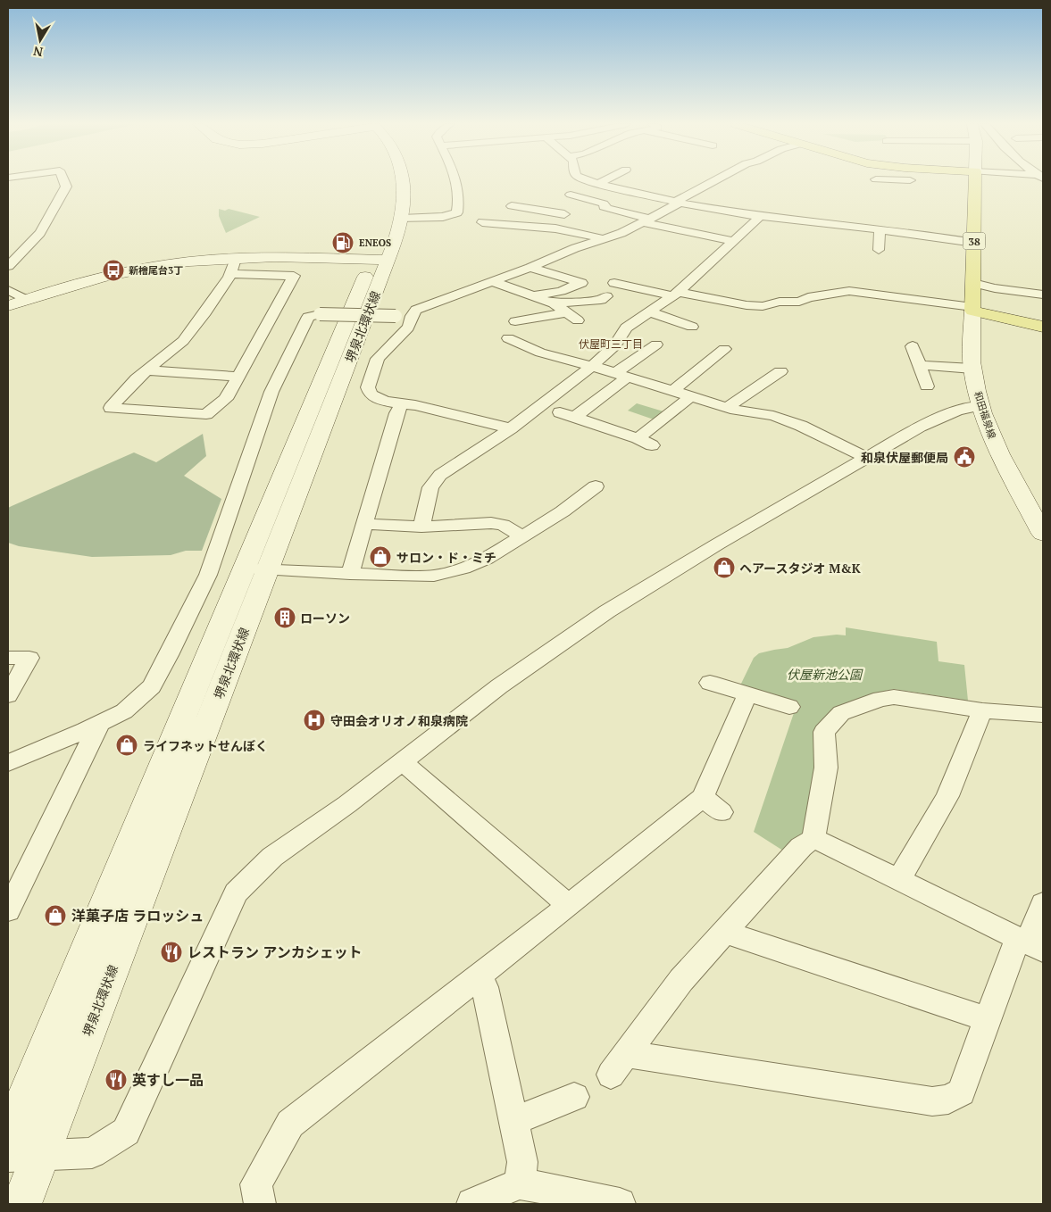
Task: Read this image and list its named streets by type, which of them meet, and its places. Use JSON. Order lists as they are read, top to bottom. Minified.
{"streets":{"main road":["38","堺泉北環状線","和田福泉線"]},"crossings":[["38","和田福泉線"]],"districts":["伏屋町三丁目"],"parks":["伏屋新池公園"],"places":{"fuel station":["ENEOS"],"bus stop":["新檜尾台3丁"],"public building":["和泉伏屋郵便局"],"shop":["サロン・ド・ミチ","ヘアースタジオ M&K","ライフネットせんぼく","洋菓子店 ラロッシュ"],"building":["ローソン"],"hospital":["守田会オリオノ和泉病院"],"restaurant":["レストラン アンカシェット","英すし一品"]},"north":"bottom"}
